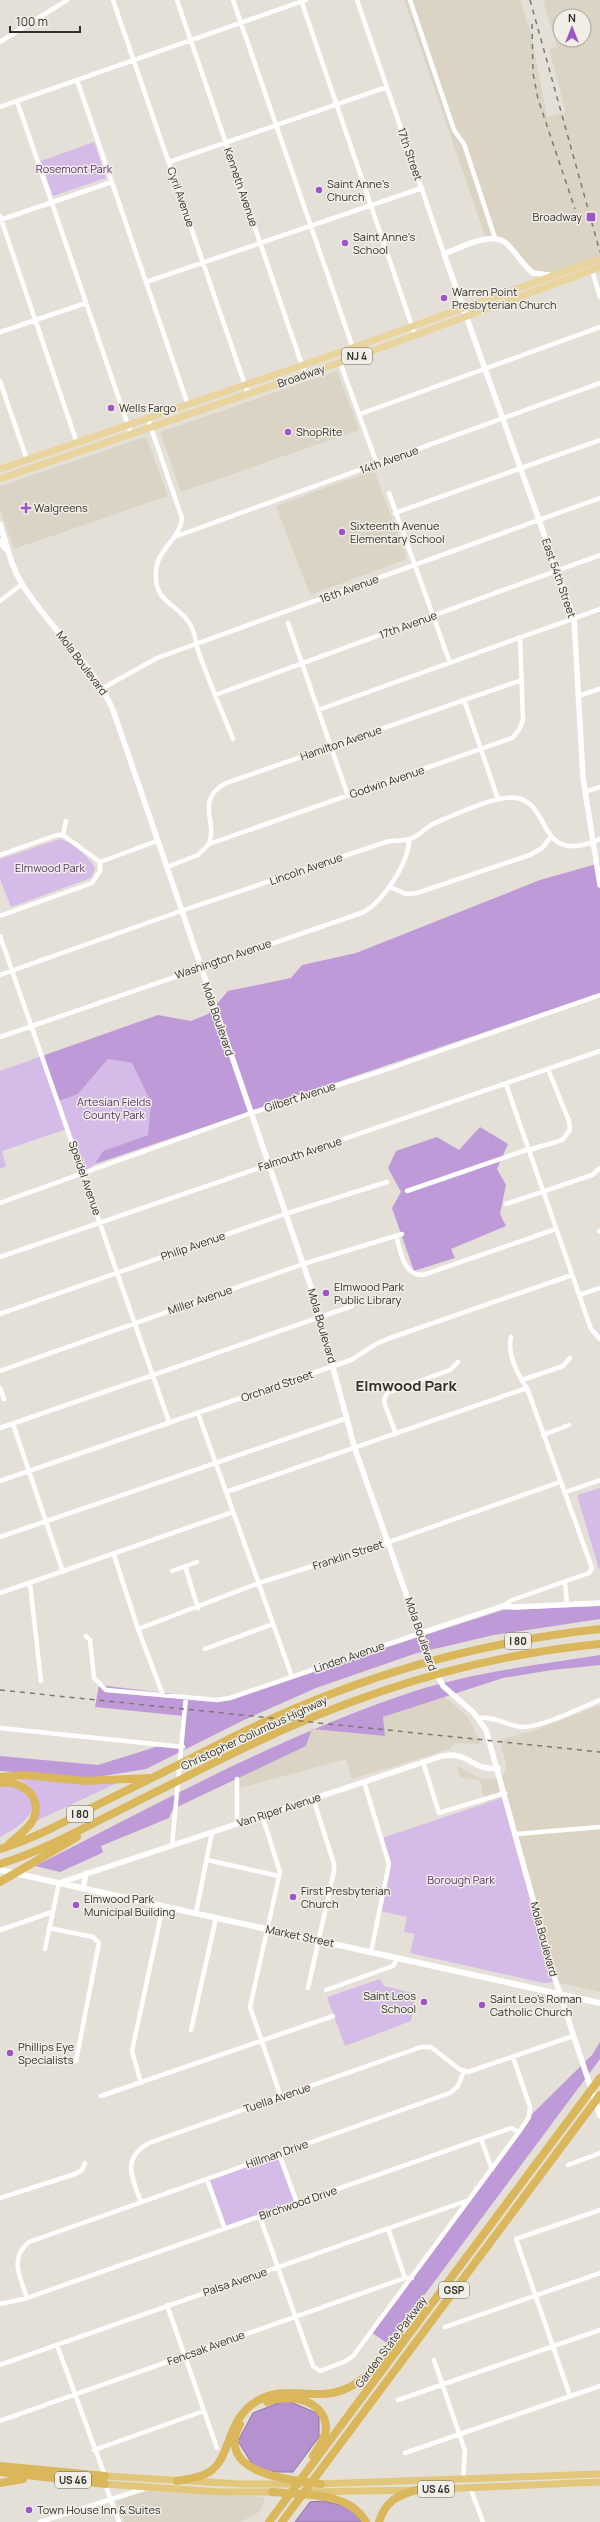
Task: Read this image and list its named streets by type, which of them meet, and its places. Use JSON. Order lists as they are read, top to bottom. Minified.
{"streets":{"highway":["I 80","Christopher Columbus Highway","GSP","Garden State Parkway","US 46"],"main road":["NJ 4","Broadway","Market Street"],"street":["17th Street","Kenneth Avenue","Cyril Avenue","14th Avenue","East 54th Street","16th Avenue","17th Avenue","Mola Boulevard","Hamilton Avenue","Godwin Avenue","Lincoln Avenue","Washington Avenue","Gilbert Avenue","Falmouth Avenue","Speidel Avenue","Philip Avenue","Miller Avenue","Orchard Street","Franklin Street","Linden Avenue","Van Riper Avenue","Tuella Avenue","Hillman Drive","Birchwood Drive","Palsa Avenue","Fencsak Avenue"]},"crossings":[["17th Street","Broadway"],["17th Street","East 54th Street"],["Kenneth Avenue","Broadway"],["Cyril Avenue","Broadway"],["Broadway","East 54th Street"],["14th Avenue","East 54th Street"],["East 54th Street","16th Avenue"],["East 54th Street","17th Avenue"],["16th Avenue","Mola Boulevard"],["Mola Boulevard","Godwin Avenue"],["Mola Boulevard","Lincoln Avenue"],["Mola Boulevard","Washington Avenue"],["Mola Boulevard","Gilbert Avenue"],["Mola Boulevard","Falmouth Avenue"],["Mola Boulevard","Philip Avenue"],["Mola Boulevard","Miller Avenue"],["Mola Boulevard","Orchard Street"],["Mola Boulevard","Franklin Street"],["Mola Boulevard","Linden Avenue"],["Mola Boulevard","Van Riper Avenue"],["Mola Boulevard","Market Street"],["Hamilton Avenue","Godwin Avenue"],["Lincoln Avenue","Washington Avenue"],["Lincoln Avenue","Speidel Avenue"],["Washington Avenue","Speidel Avenue"],["Gilbert Avenue","Speidel Avenue"],["Falmouth Avenue","Speidel Avenue"],["Speidel Avenue","Philip Avenue"],["Speidel Avenue","Miller Avenue"],["Speidel Avenue","Orchard Street"],["Van Riper Avenue","Market Street"],["Tuella Avenue","Hillman Drive"],["Hillman Drive","Birchwood Drive"]],"districts":["Elmwood Park"],"parks":["Rosemont Park","Elmwood Park","Artesian Fields County Park","Borough Park"],"places":{"other":["Saint Anne's Church","Saint Anne's School","Warren Point Presbyterian Church","Wells Fargo","ShopRite","Sixteenth Avenue Elementary School","Elmwood Park Public Library","First Presbyterian Church","Elmwood Park Municipal Building","Saint Leos School","Saint Leo's Roman Catholic Church","Phillips Eye Specialists","Town House Inn & Suites"],"transit":["Broadway"],"health":["Walgreens"]},"scale_bar":"100 m","north":"top"}
